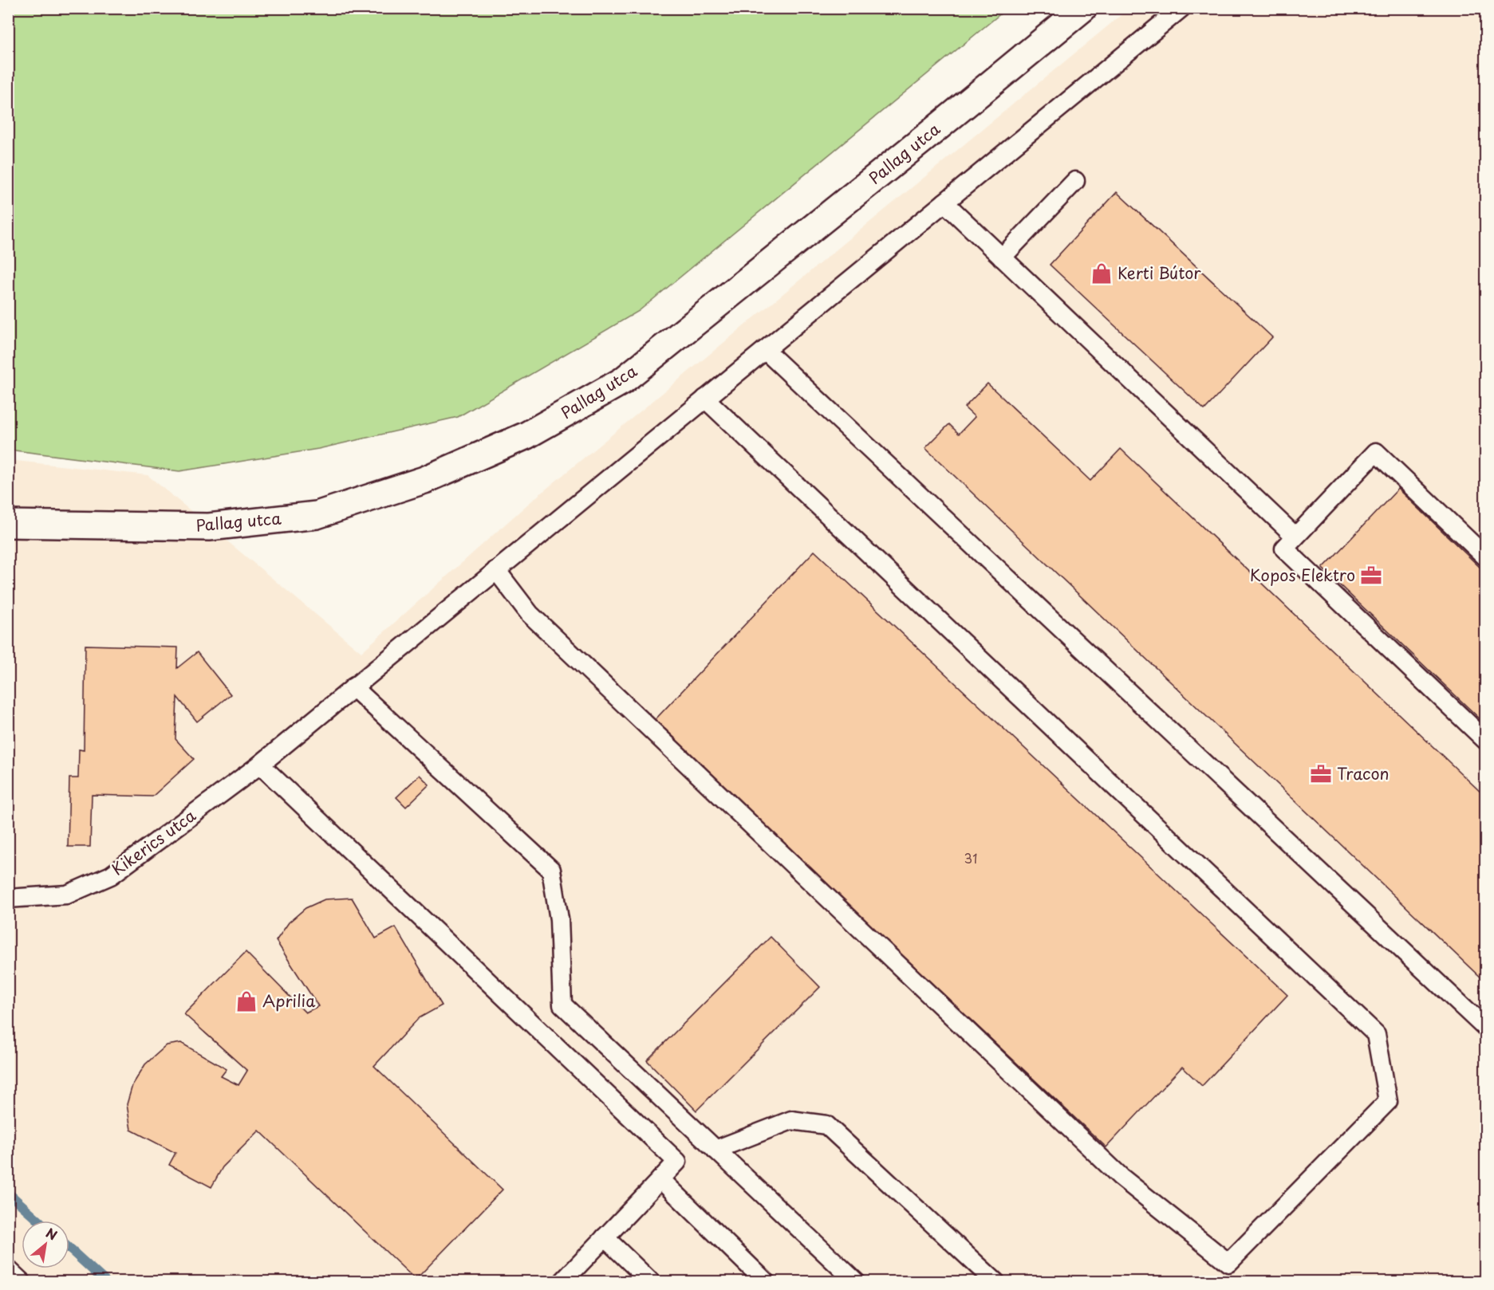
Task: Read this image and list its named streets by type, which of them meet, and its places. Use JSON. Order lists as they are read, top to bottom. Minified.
{"streets":{"street":["Pallag utca"],"lane":["Kikerics utca"]},"places":{"shop":["Kerti Bútor","Aprilia"],"office":["Kopos Elektro","Tracon"]},"house_numbers":["31"],"north":"top right"}
